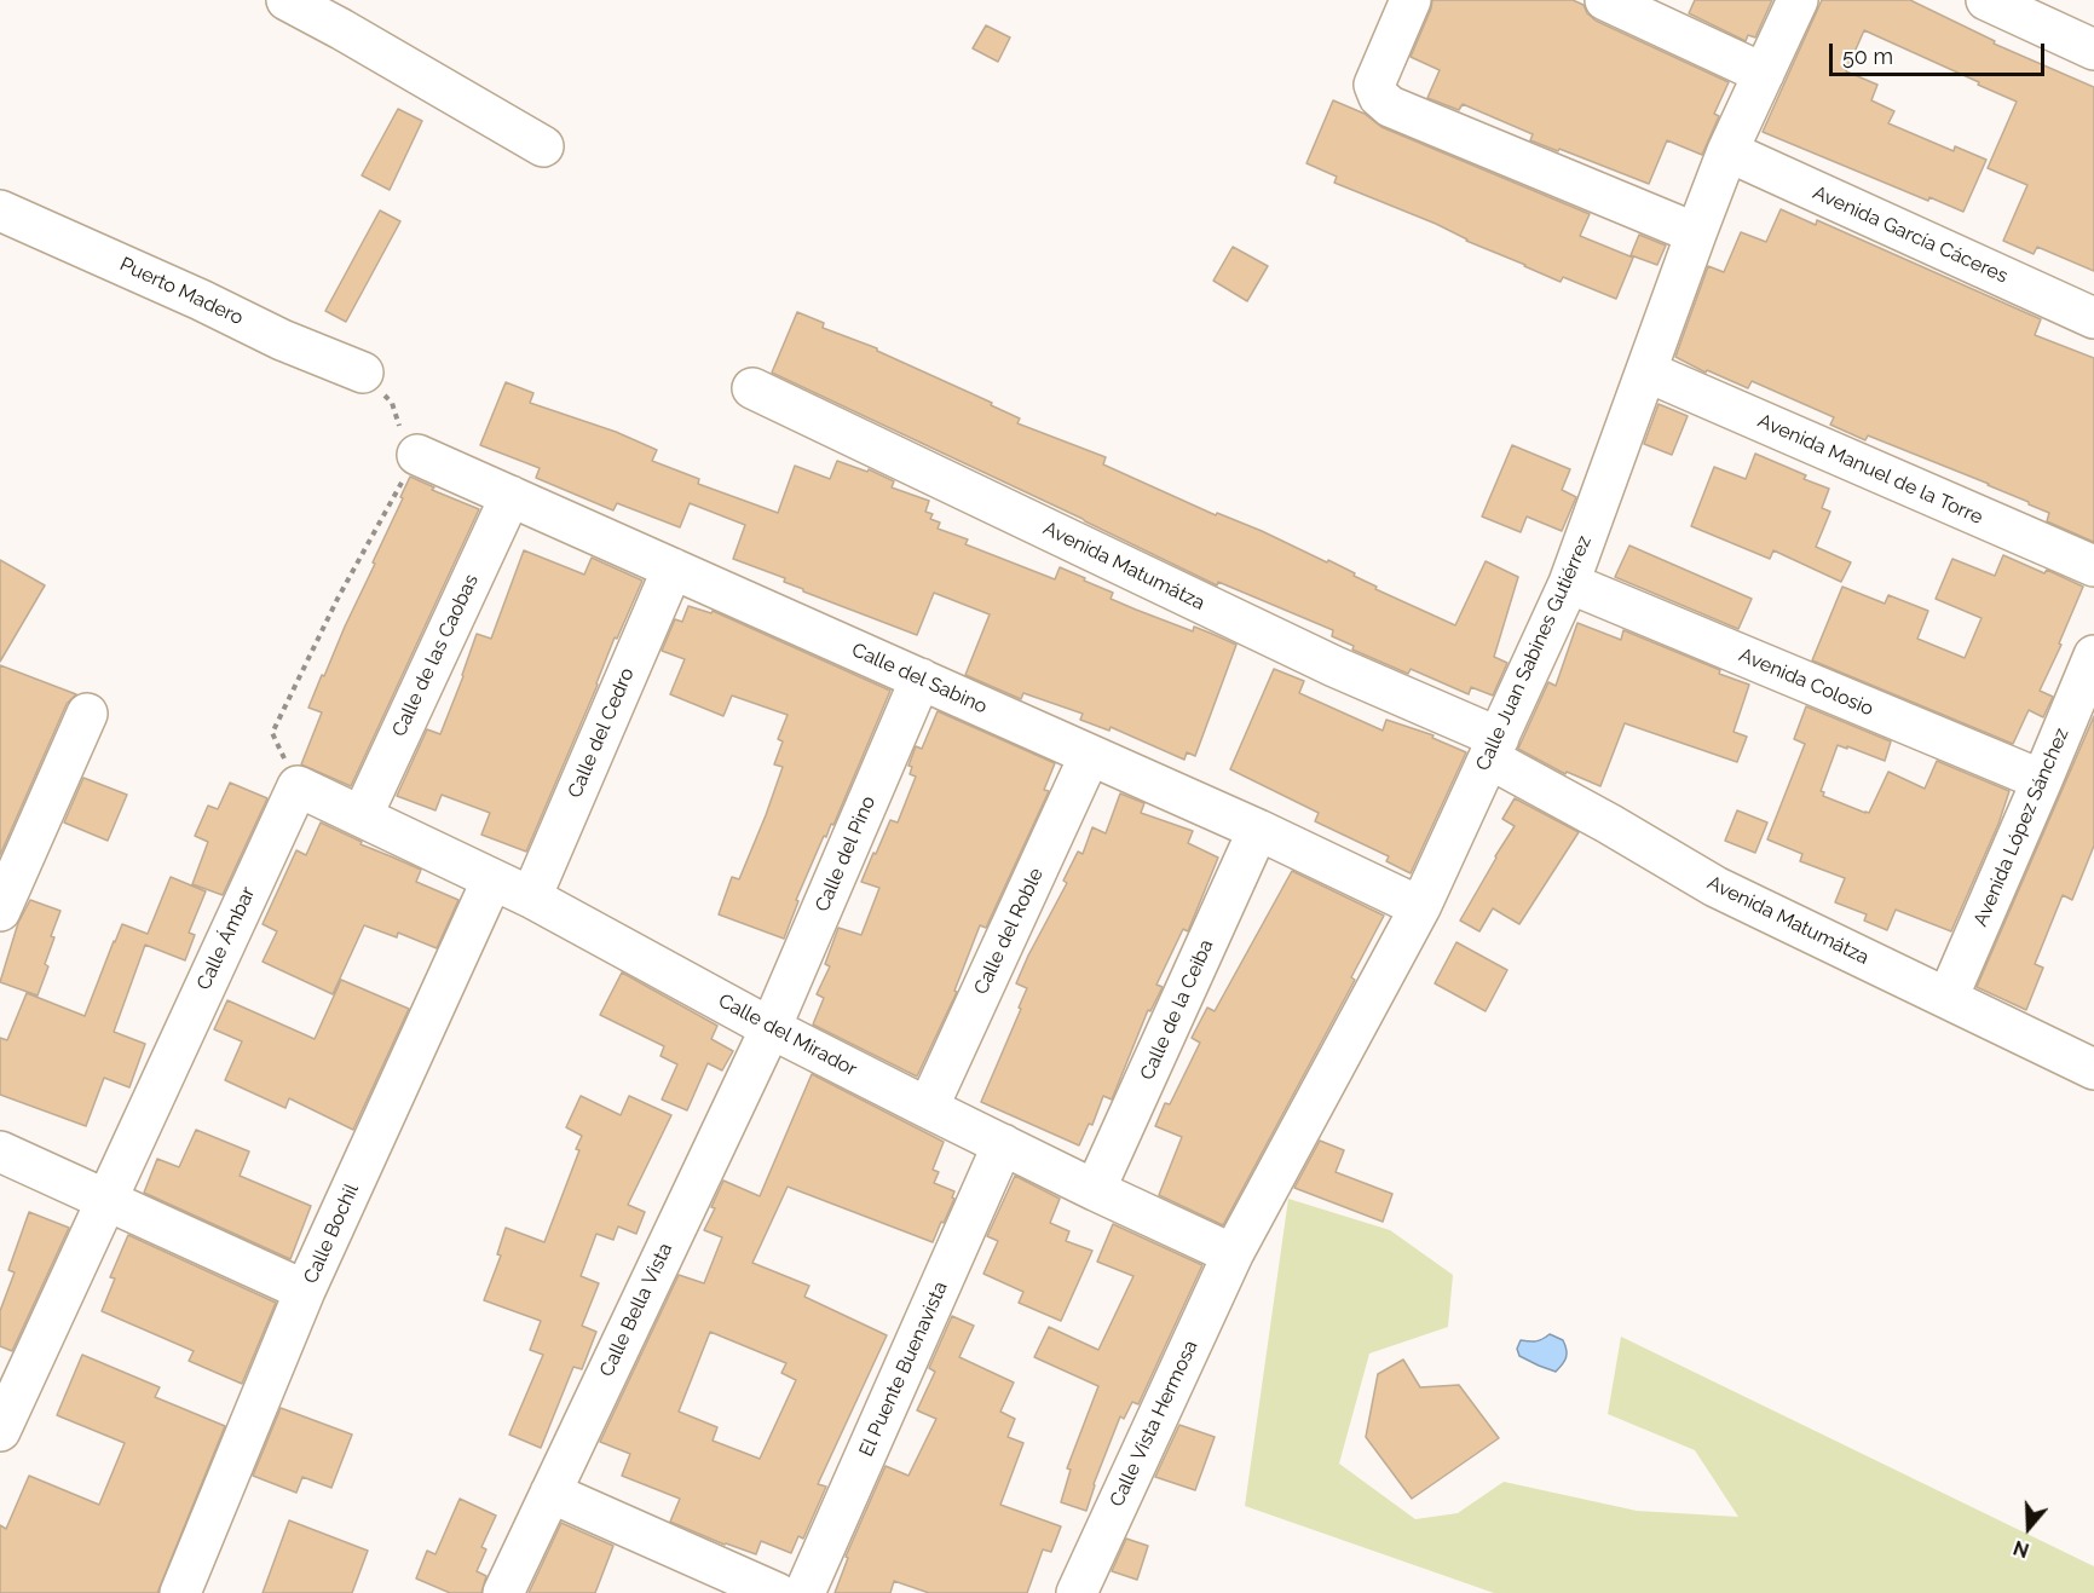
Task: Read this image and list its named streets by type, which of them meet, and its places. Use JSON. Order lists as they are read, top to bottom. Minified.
{"streets":{"street":["Avenida García Cáceres","Puerto Madero","Avenida Manuel de la Torre","Avenida Matumátza","Calle Juan Sabines Gutiérrez","Calle de las Caobas","Calle del Sabino","Avenida Colosio","Calle del Cedro","Avenida López Sánchez","Calle del Pino","Calle del Roble","Calle Ámbar","Calle de la Ceiba","Calle del Mirador","Calle Bochil","Calle Bella Vista","El Puente Buenavista","Calle Vista Hermosa"]},"crossings":[["Avenida García Cáceres","Calle Juan Sabines Gutiérrez"],["Avenida Manuel de la Torre","Calle Juan Sabines Gutiérrez"],["Avenida Matumátza","Calle Juan Sabines Gutiérrez"],["Avenida Matumátza","Avenida López Sánchez"],["Calle Juan Sabines Gutiérrez","Calle del Sabino"],["Calle Juan Sabines Gutiérrez","Avenida Colosio"],["Calle Juan Sabines Gutiérrez","Calle del Mirador"],["Calle Juan Sabines Gutiérrez","Calle Vista Hermosa"],["Calle de las Caobas","Calle del Sabino"],["Calle de las Caobas","Calle del Mirador"],["Calle del Sabino","Calle del Cedro"],["Calle del Sabino","Calle del Pino"],["Calle del Sabino","Calle del Roble"],["Calle del Sabino","Calle de la Ceiba"],["Avenida Colosio","Avenida López Sánchez"],["Calle del Cedro","Calle del Mirador"],["Calle del Pino","Calle del Mirador"],["Calle del Pino","Calle Bella Vista"],["Calle del Roble","Calle del Mirador"],["Calle Ámbar","Calle del Mirador"],["Calle de la Ceiba","Calle del Mirador"],["Calle del Mirador","Calle Bochil"],["Calle del Mirador","Calle Bella Vista"],["Calle del Mirador","El Puente Buenavista"],["Calle del Mirador","Calle Vista Hermosa"]],"scale_bar":"50 m","north":"bottom"}
